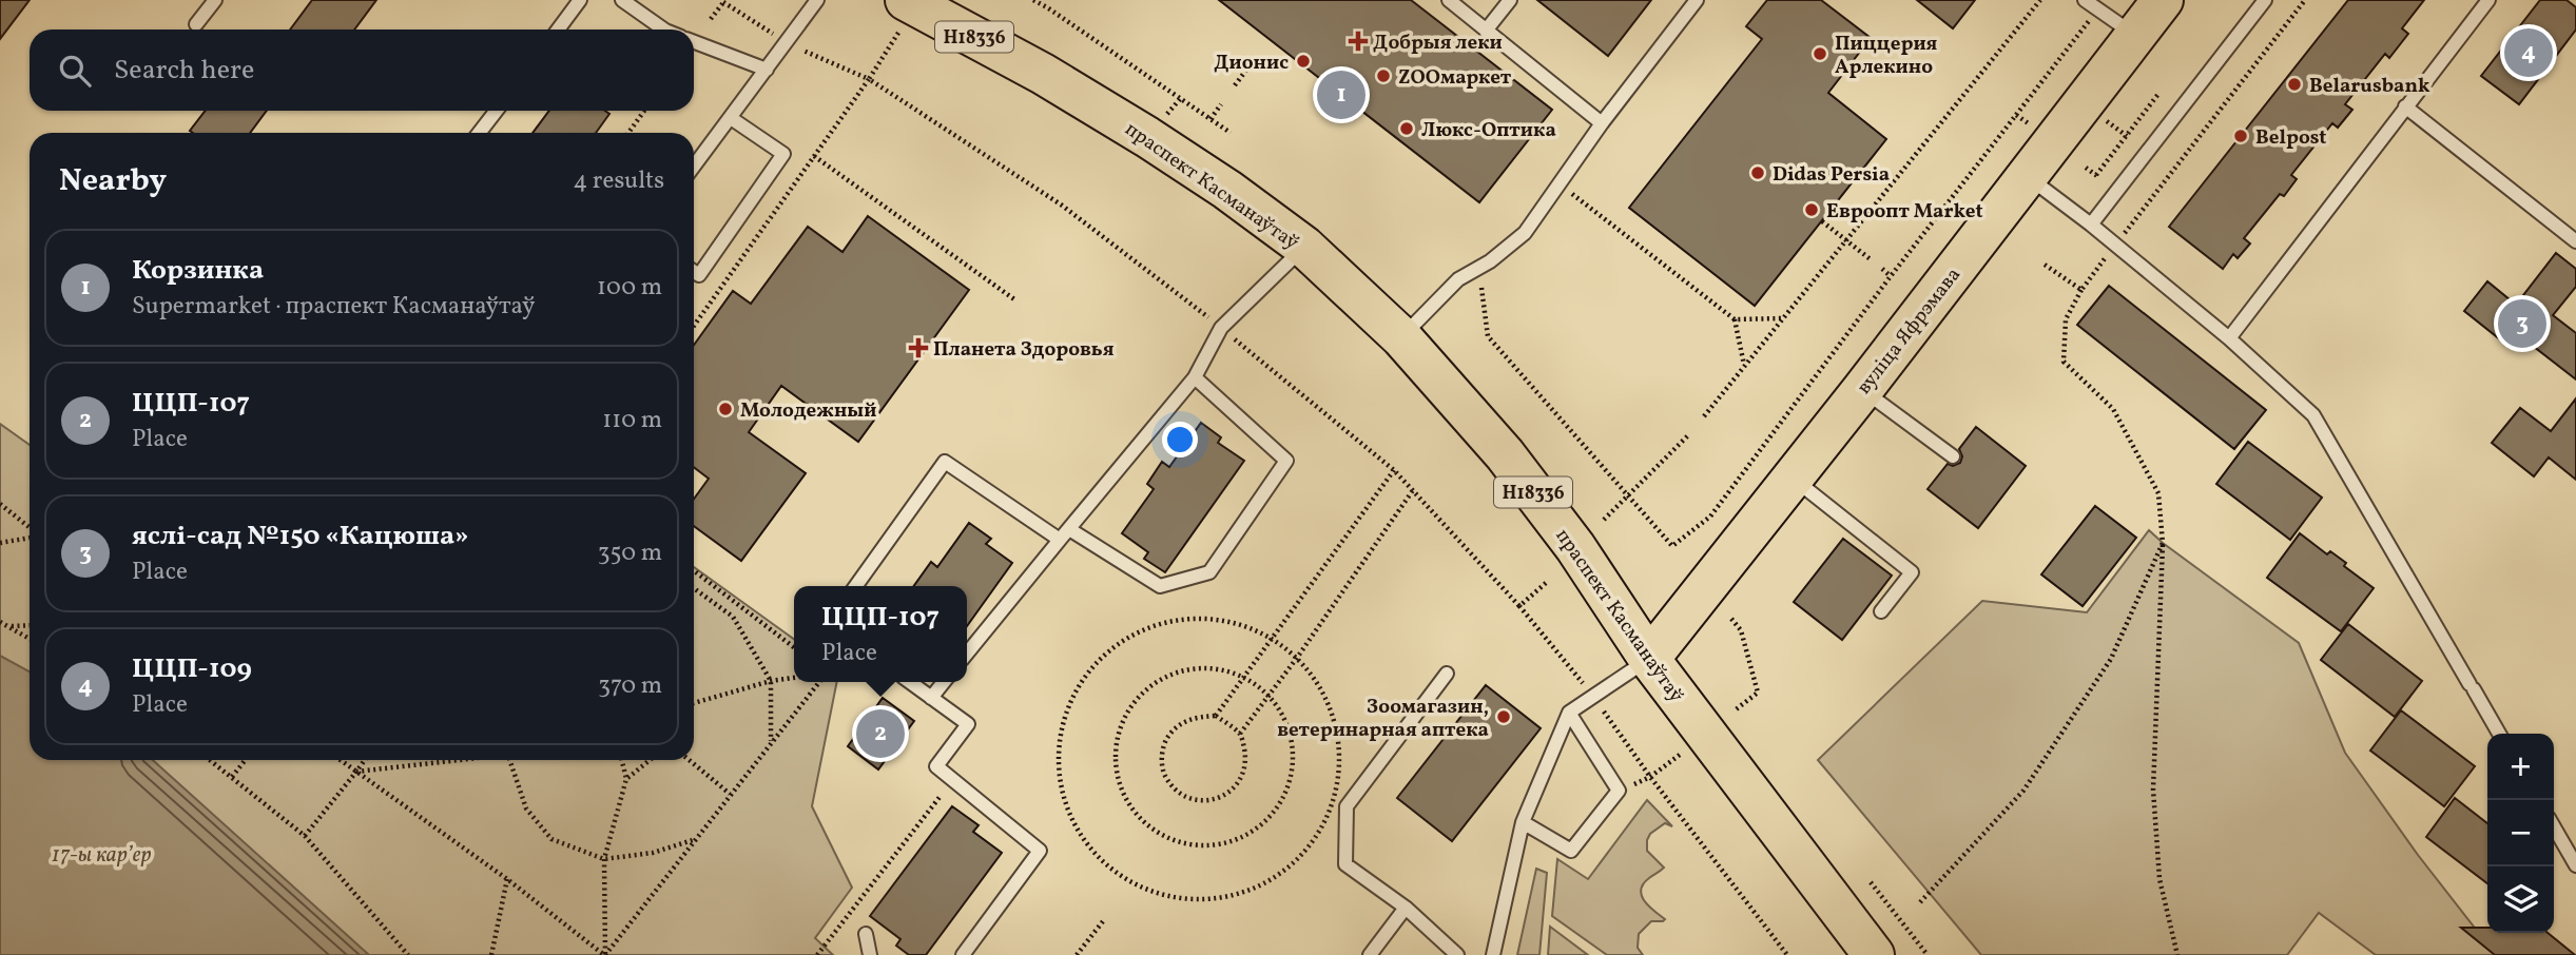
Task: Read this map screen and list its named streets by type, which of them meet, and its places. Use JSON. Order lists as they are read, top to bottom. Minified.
{"streets":{"main road":["Н18336","праспект Касманаўтаў","вуліца Яфрэмава"]},"crossings":[["праспект Касманаўтаў","вуліца Яфрэмава"]],"water":["17-ы кар’ер"],"places":{"health":["Добрыя леки","Планета Здоровья"],"other":["Пиццерия Арлекино","Дионис","ZOOмаркет","Belarusbank","Люкс-Оптика","Belpost","Didas Persia","Евроопт Market","Молодежный","Зоомагазин, ветеринарная аптека"]},"page":{"pins":["4","1","3","2"],"search":"Search here","heading":["Nearby","4 results"],"list":[{"mark":"1","name":"Корзинка","note":"Supermarket · праспект Касманаўтаў","value":"100 m"},{"mark":"2","name":"ЦЦП-107","note":"Place","value":"110 m"},{"mark":"3","name":"яслі-сад №150 «Кацюша»","note":"Place","value":"350 m"},{"mark":"4","name":"ЦЦП-109","note":"Place","value":"370 m"}],"popup":["ЦЦП-107","Place"],"map_buttons":["+","−"]}}
